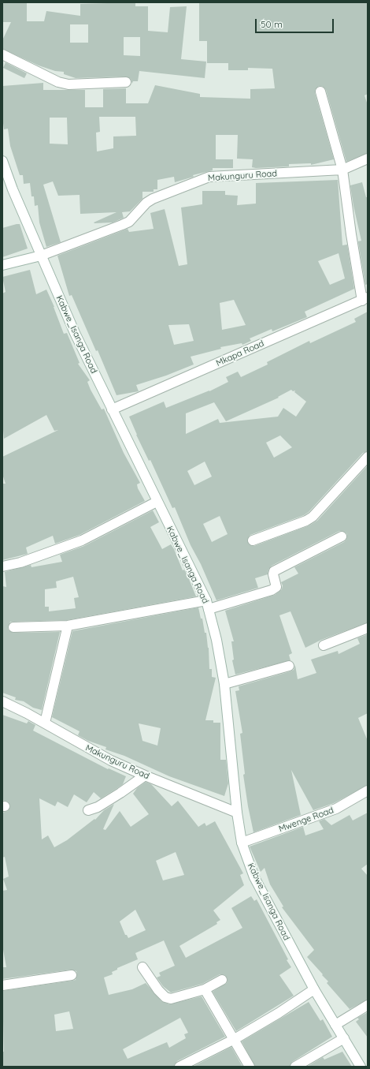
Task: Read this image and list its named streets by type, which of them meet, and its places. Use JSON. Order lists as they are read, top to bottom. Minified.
{"streets":{"street":["Makunguru Road","Kabwe_Isanga Road","Mkapa Road","Mwenge Road"]},"crossings":[["Makunguru Road","Kabwe_Isanga Road"],["Kabwe_Isanga Road","Mkapa Road"],["Kabwe_Isanga Road","Mwenge Road"]],"scale_bar":"50 m"}
